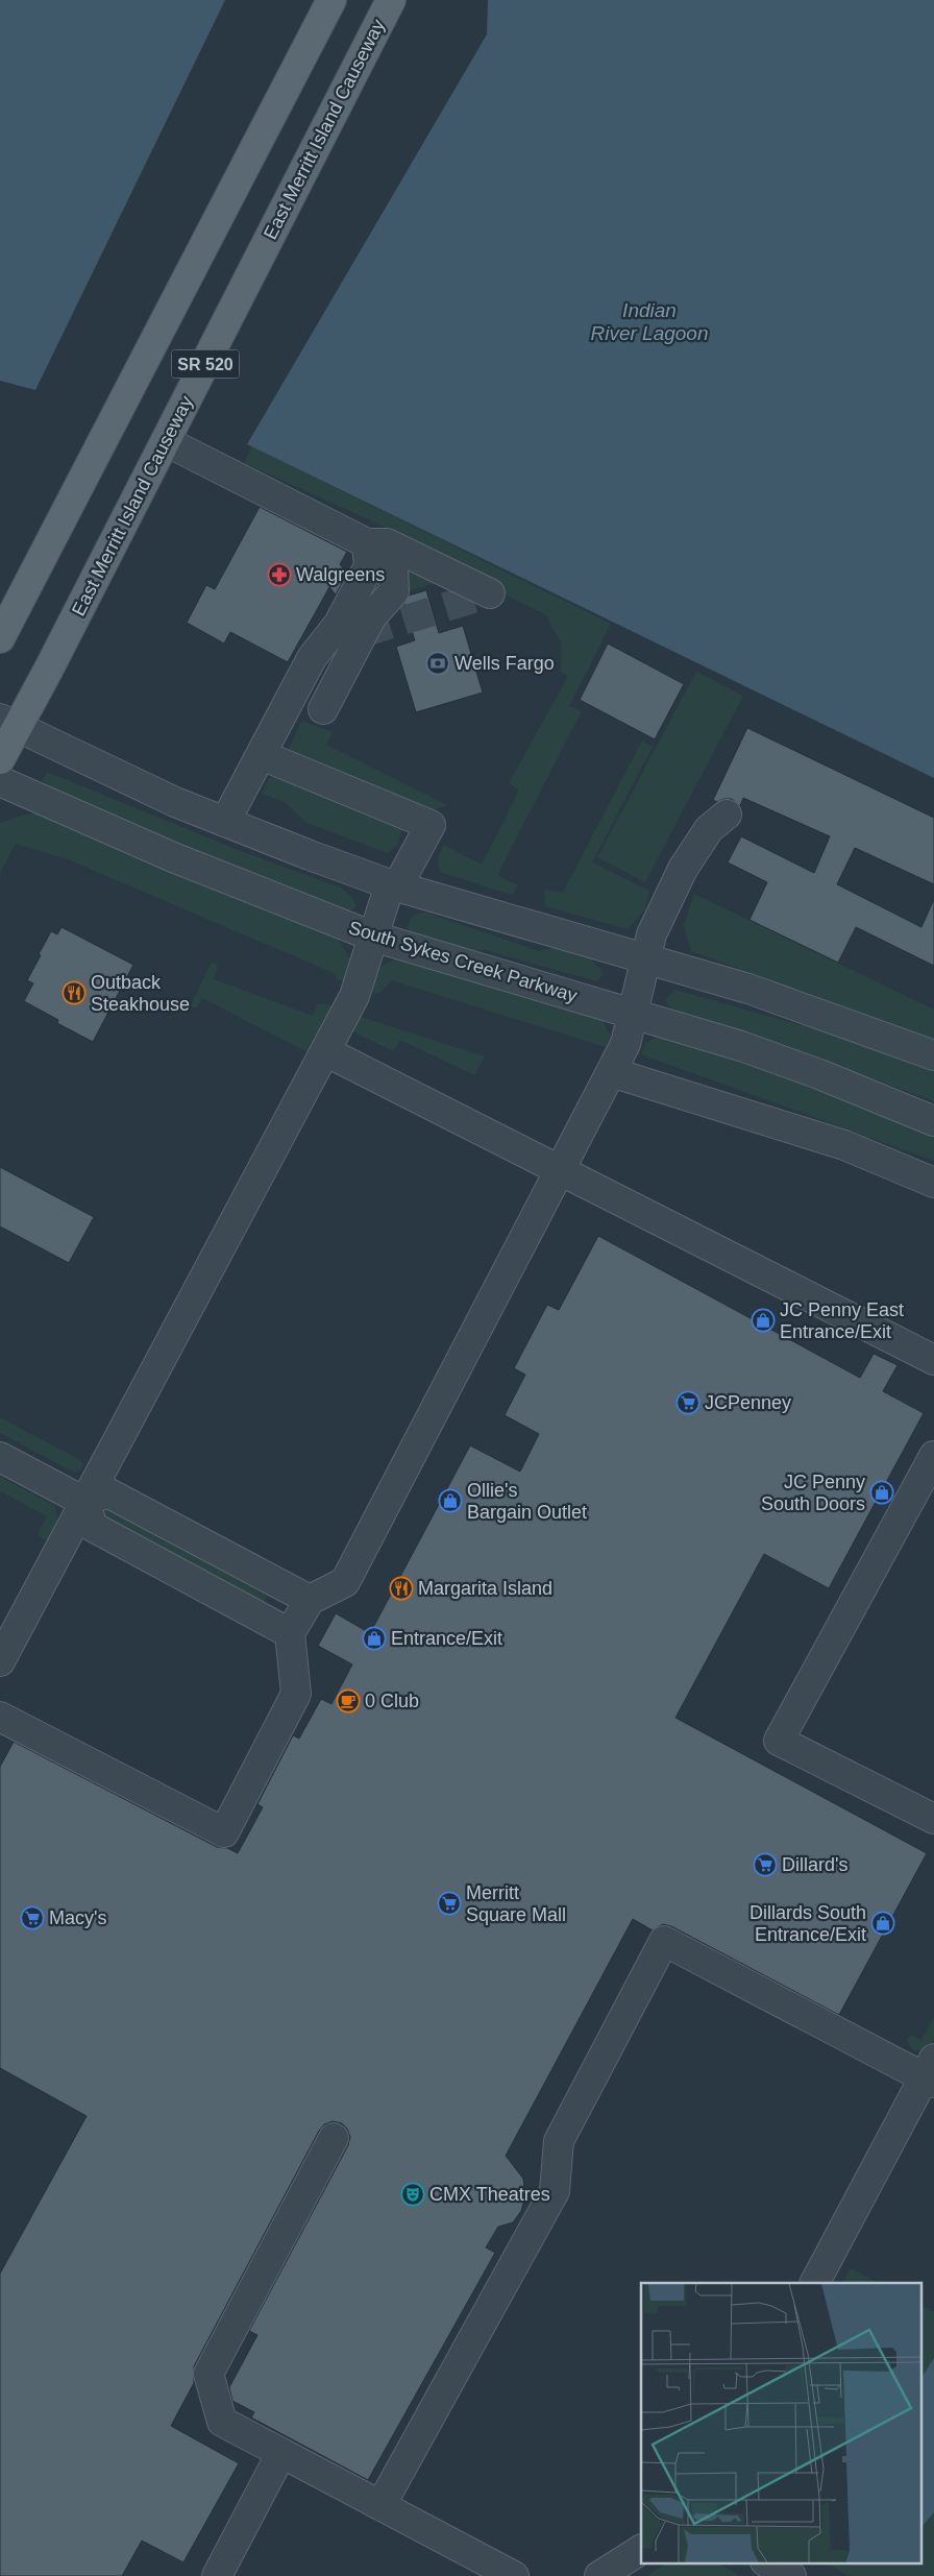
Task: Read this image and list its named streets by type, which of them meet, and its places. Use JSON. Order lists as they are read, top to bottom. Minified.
{"streets":{"main road":["East Merritt Island Causeway","SR 520"],"street":["South Sykes Creek Parkway"]},"water":["Indian River Lagoon"],"places":{"pharmacy":["Walgreens"],"bank":["Wells Fargo"],"restaurant":["Outback Steakhouse","Margarita Island"],"shop":["JC Penny East Entrance/Exit","JC Penny South Doors","Ollie's Bargain Outlet","Entrance/Exit","Dillards South Entrance/Exit"],"supermarket":["JCPenney","Dillard's","Merritt Square Mall","Macy's"],"cafe":["0 Club"],"theatre":["CMX Theatres"]}}
